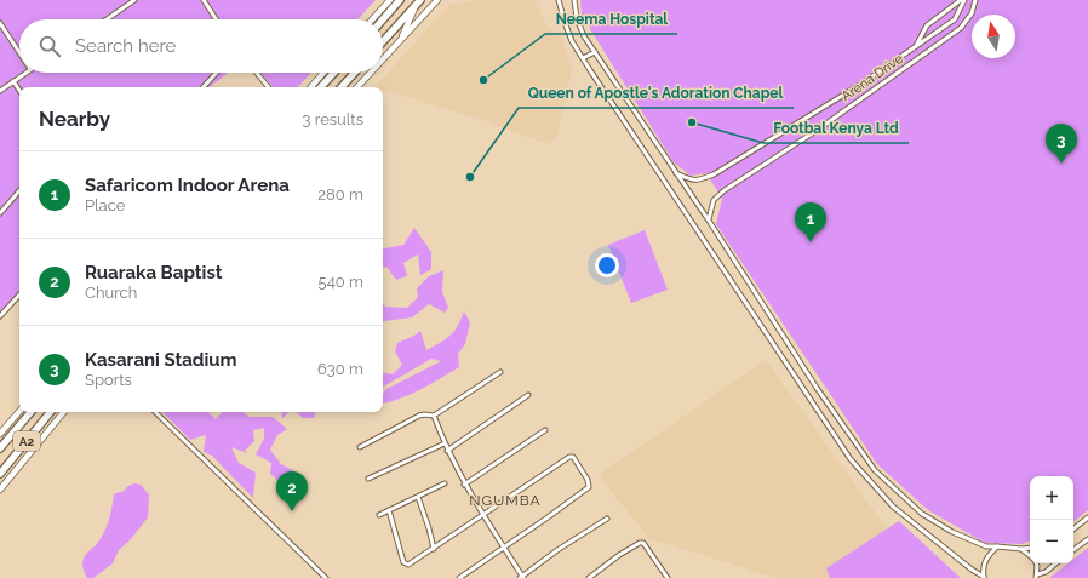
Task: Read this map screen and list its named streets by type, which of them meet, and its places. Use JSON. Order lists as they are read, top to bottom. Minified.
{"streets":{"highway":["A2"],"street":["Arena Drive"]},"districts":["NGUMBA"],"places":["Neema Hospital","Footbal Kenya Ltd","Queen of Apostle's Adoration Chapel"],"north":"top","page":{"search":"Search here","heading":["Nearby","3 results"],"pins":["3","1","2"],"list":[{"mark":"1","name":"Safaricom Indoor Arena","note":"Place","value":"280 m"},{"mark":"2","name":"Ruaraka Baptist","note":"Church","value":"540 m"},{"mark":"3","name":"Kasarani Stadium","note":"Sports","value":"630 m"}],"map_buttons":["+","−"]}}
